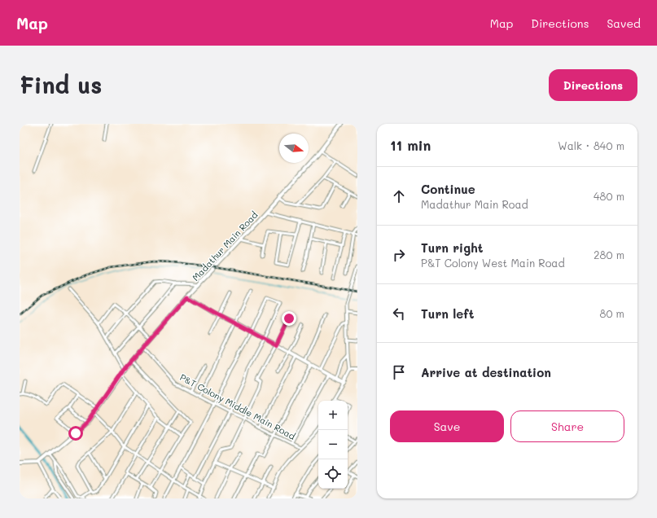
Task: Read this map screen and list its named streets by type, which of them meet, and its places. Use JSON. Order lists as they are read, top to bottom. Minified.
{"streets":{"street":["Madathur Main Road","P&T Colony Middle Main Road"]},"crossings":[["Madathur Main Road","P&T Colony Middle Main Road"]],"north":"right","page":{"header":"Map","nav":["Map","Directions","Saved"],"buttons":["Directions",["Save","Share"]],"title":"Find us","heading":["11 min","Walk · 840 m"],"list":[["Continue","Madathur Main Road","480 m"],["Turn right","P&T Colony West Main Road","280 m"],["Turn left","80 m"],"Arrive at destination"],"map_buttons":["+","−"]}}
